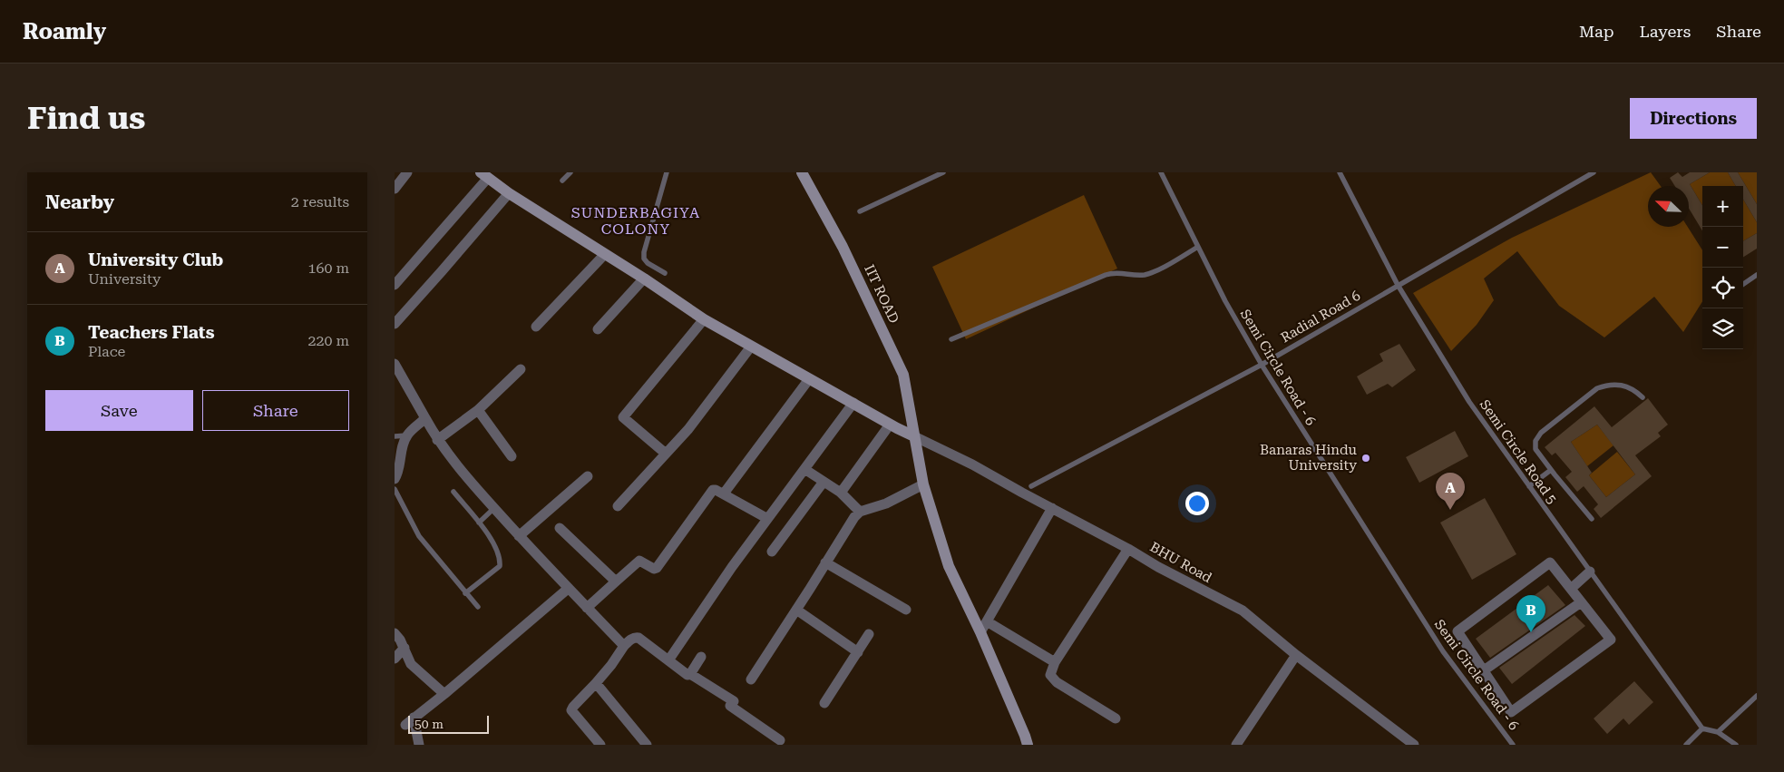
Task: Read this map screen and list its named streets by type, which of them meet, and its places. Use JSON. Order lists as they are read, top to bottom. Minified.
{"streets":{"street":["IIT ROAD","BHU Road"],"lane":["Radial Road 6","Semi Circle Road - 6","Semi Circle Road 5"]},"crossings":[["IIT ROAD","BHU Road"],["Radial Road 6","Semi Circle Road - 6"],["Radial Road 6","Semi Circle Road 5"]],"districts":["SUNDERBAGIYA COLONY"],"places":["Banaras Hindu University"],"scale_bar":"50 m","north":"top left","page":{"header":"Roamly","nav":["Map","Layers","Share"],"buttons":["Directions",["Save","Share"]],"title":"Find us","heading":["Nearby","2 results"],"map_buttons":["+","−"],"list":[{"mark":"A","name":"University Club","note":"University","value":"160 m"},{"mark":"B","name":"Teachers Flats","note":"Place","value":"220 m"}],"pins":["A","B"],"scale":"50 m"}}
